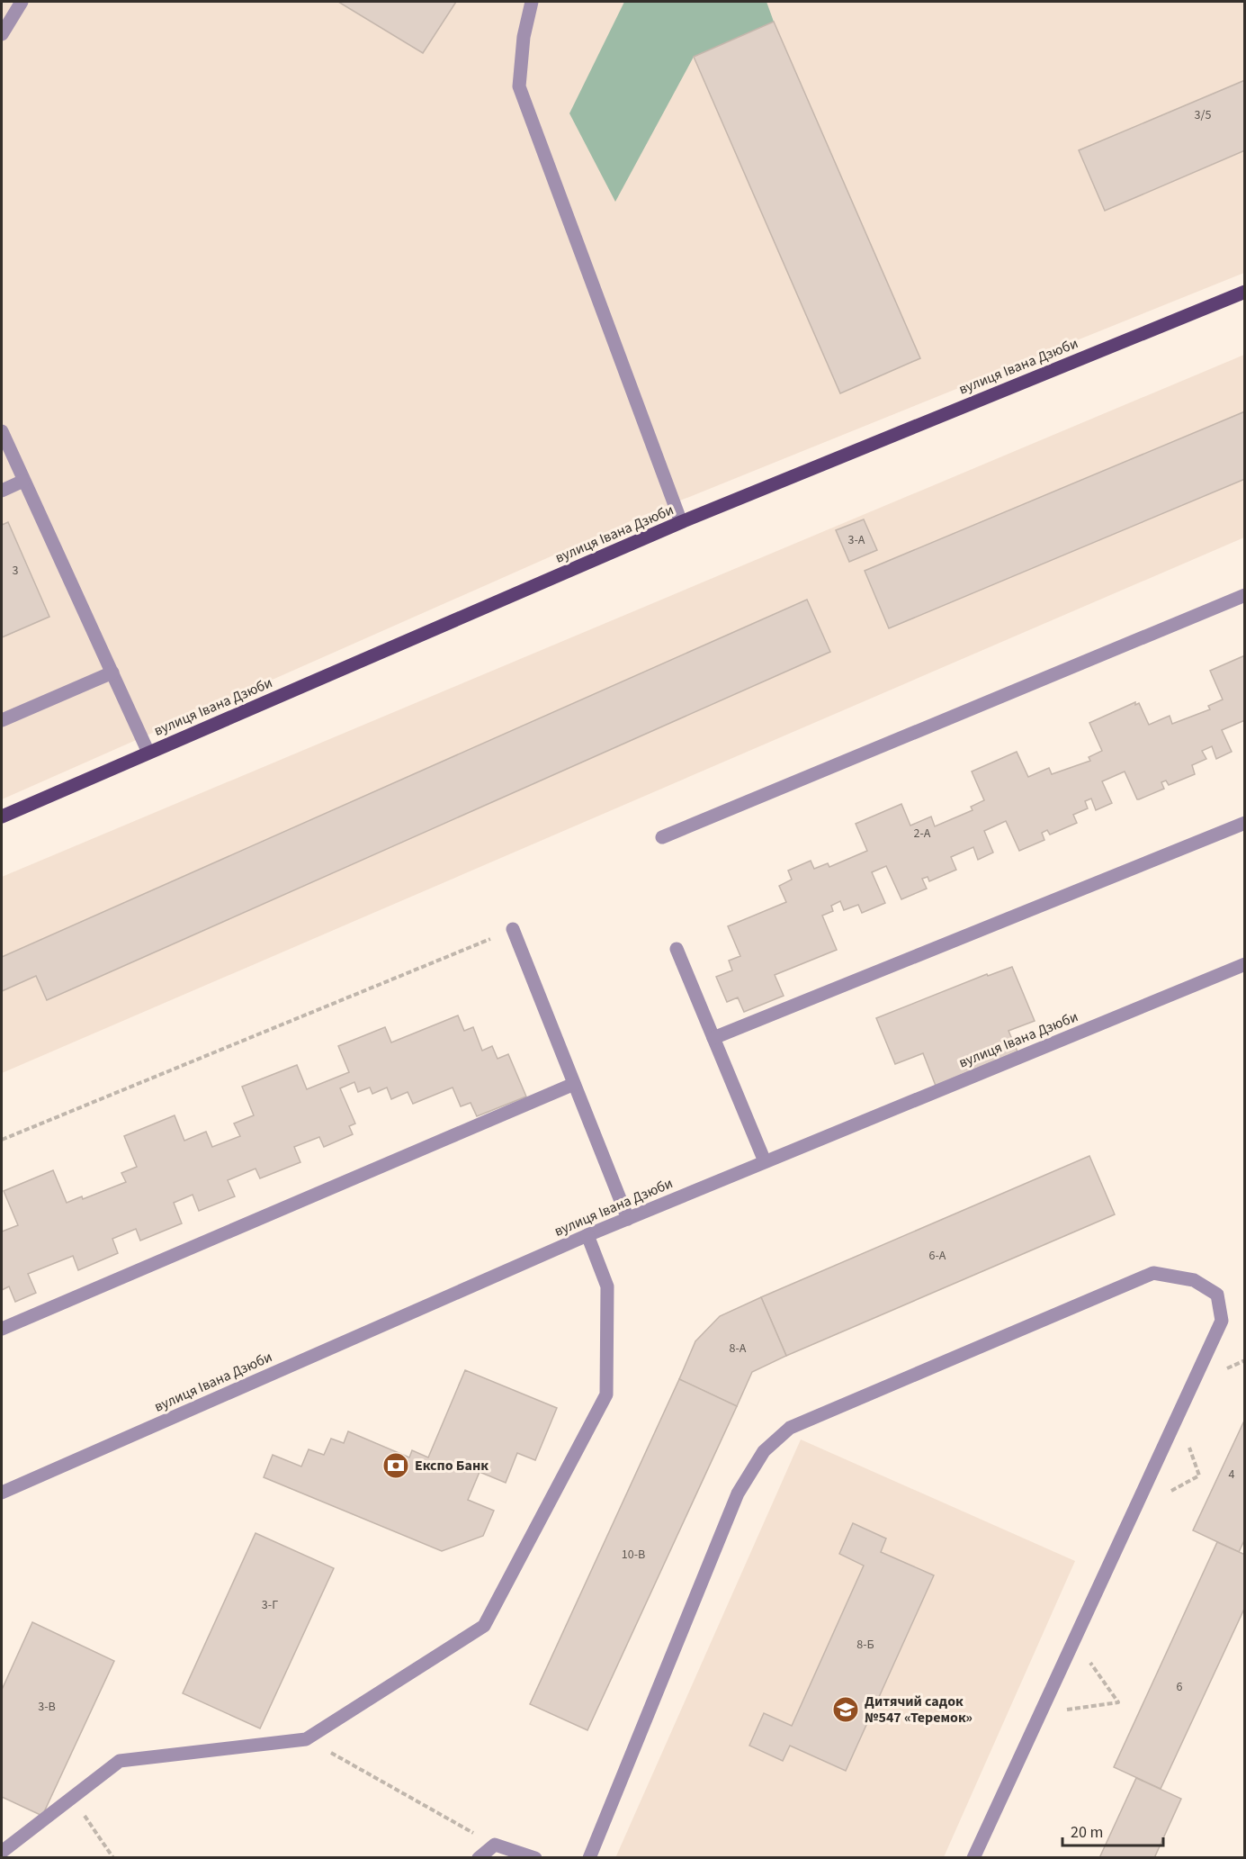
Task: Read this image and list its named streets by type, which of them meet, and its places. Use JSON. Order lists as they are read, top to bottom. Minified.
{"streets":{"main road":["вулиця Івана Дзюби"]},"places":{"bank":["Експо Банк"],"school or university":["Дитячий садок №547 «Теремок»"]},"house_numbers":["3/5","3-А","3","2-А","6-А","8-А","4","10-В","3-Г","8-Б","6","3-В"],"scale_bar":"20 m"}
